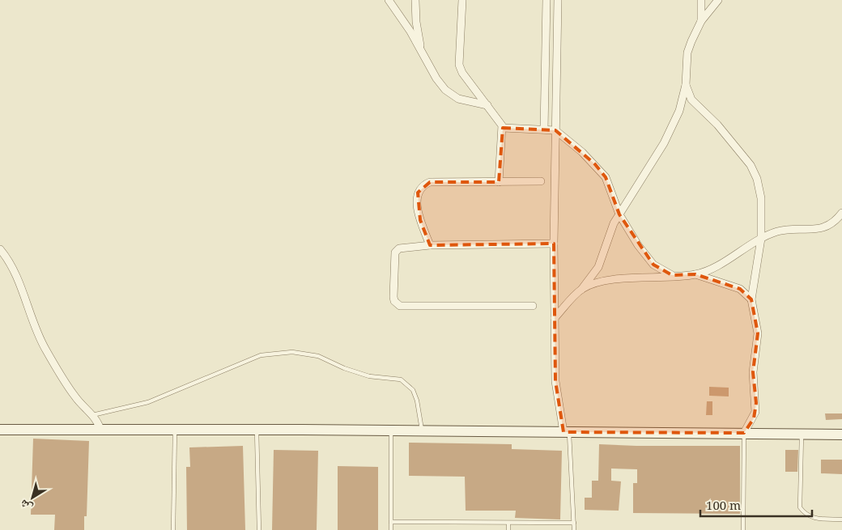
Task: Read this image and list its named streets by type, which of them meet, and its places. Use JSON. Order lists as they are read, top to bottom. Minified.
{"scale_bar":"100 m","north":"bottom left"}
